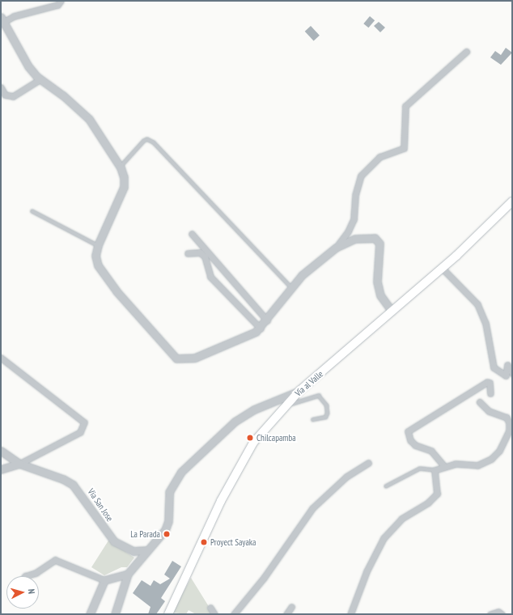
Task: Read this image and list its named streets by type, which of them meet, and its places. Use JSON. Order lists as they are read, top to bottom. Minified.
{"streets":{"main road":["Vía al Valle"],"street":["Via San Jose"]},"places":["Chilcapamba","La Parada","Proyect Sayaka"],"north":"right"}
